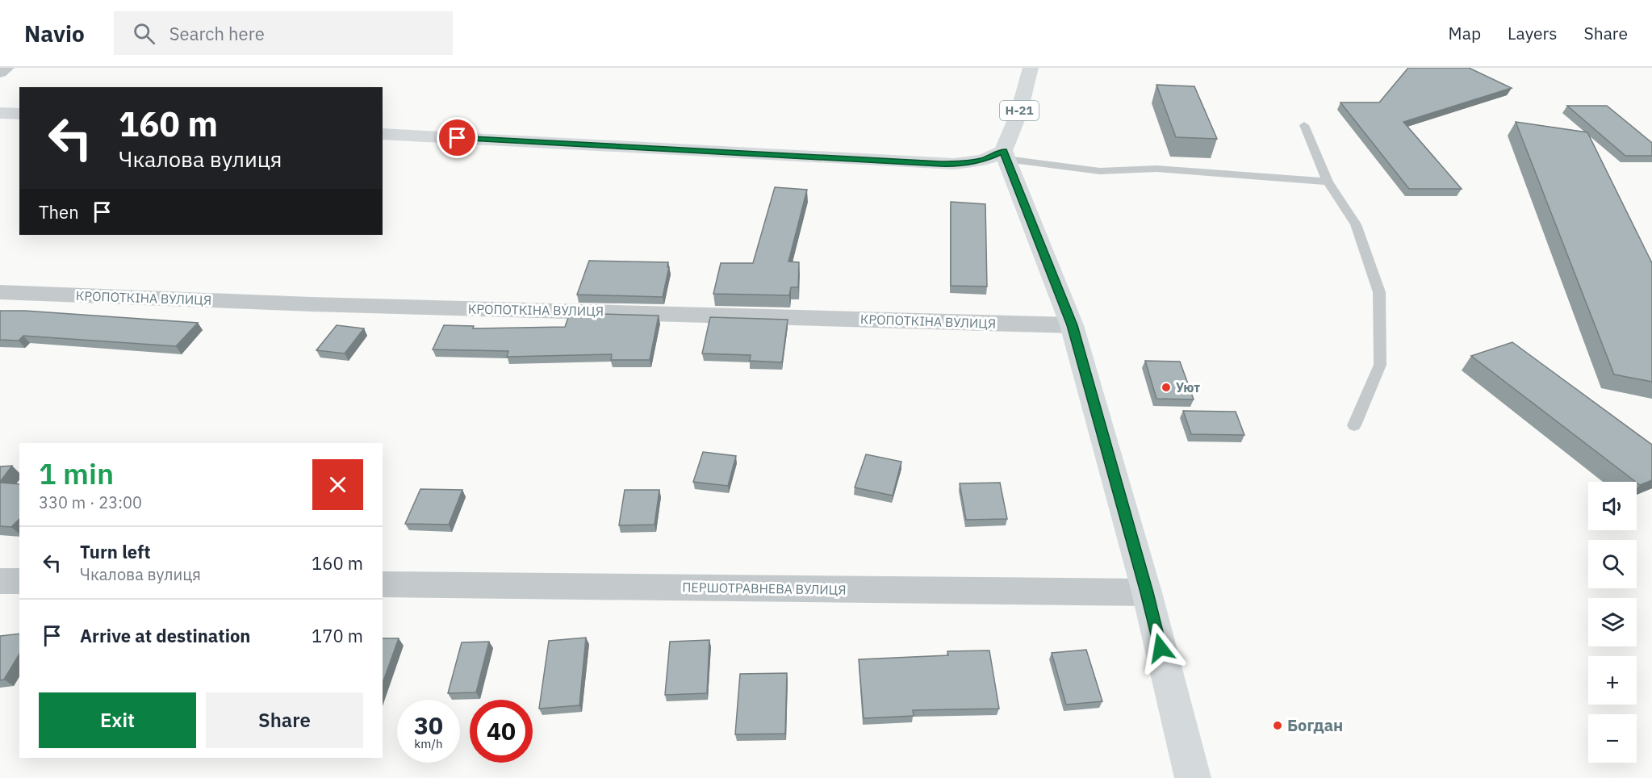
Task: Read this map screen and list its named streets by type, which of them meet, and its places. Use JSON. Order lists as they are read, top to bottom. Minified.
{"streets":{"main road":["Н-21"],"street":["КРОПОТКІНА ВУЛИЦЯ","ПЕРШОТРАВНЕВА ВУЛИЦЯ"]},"places":["Уют","Богдан"],"page":{"header":"Navio","search":"Search here","nav":["Map","Layers","Share"],"turn":["160 m","Чкалова вулиця"],"then":"Then","heading":["1 min","330 m · 23:00"],"map_buttons":["+","−"],"list":[{"name":"Turn left","note":"Чкалова вулиця","value":"160 m"},{"name":"Arrive at destination","value":"170 m"}],"buttons":["Exit","Share"],"speed":"30 km/h","limit":"40"}}
